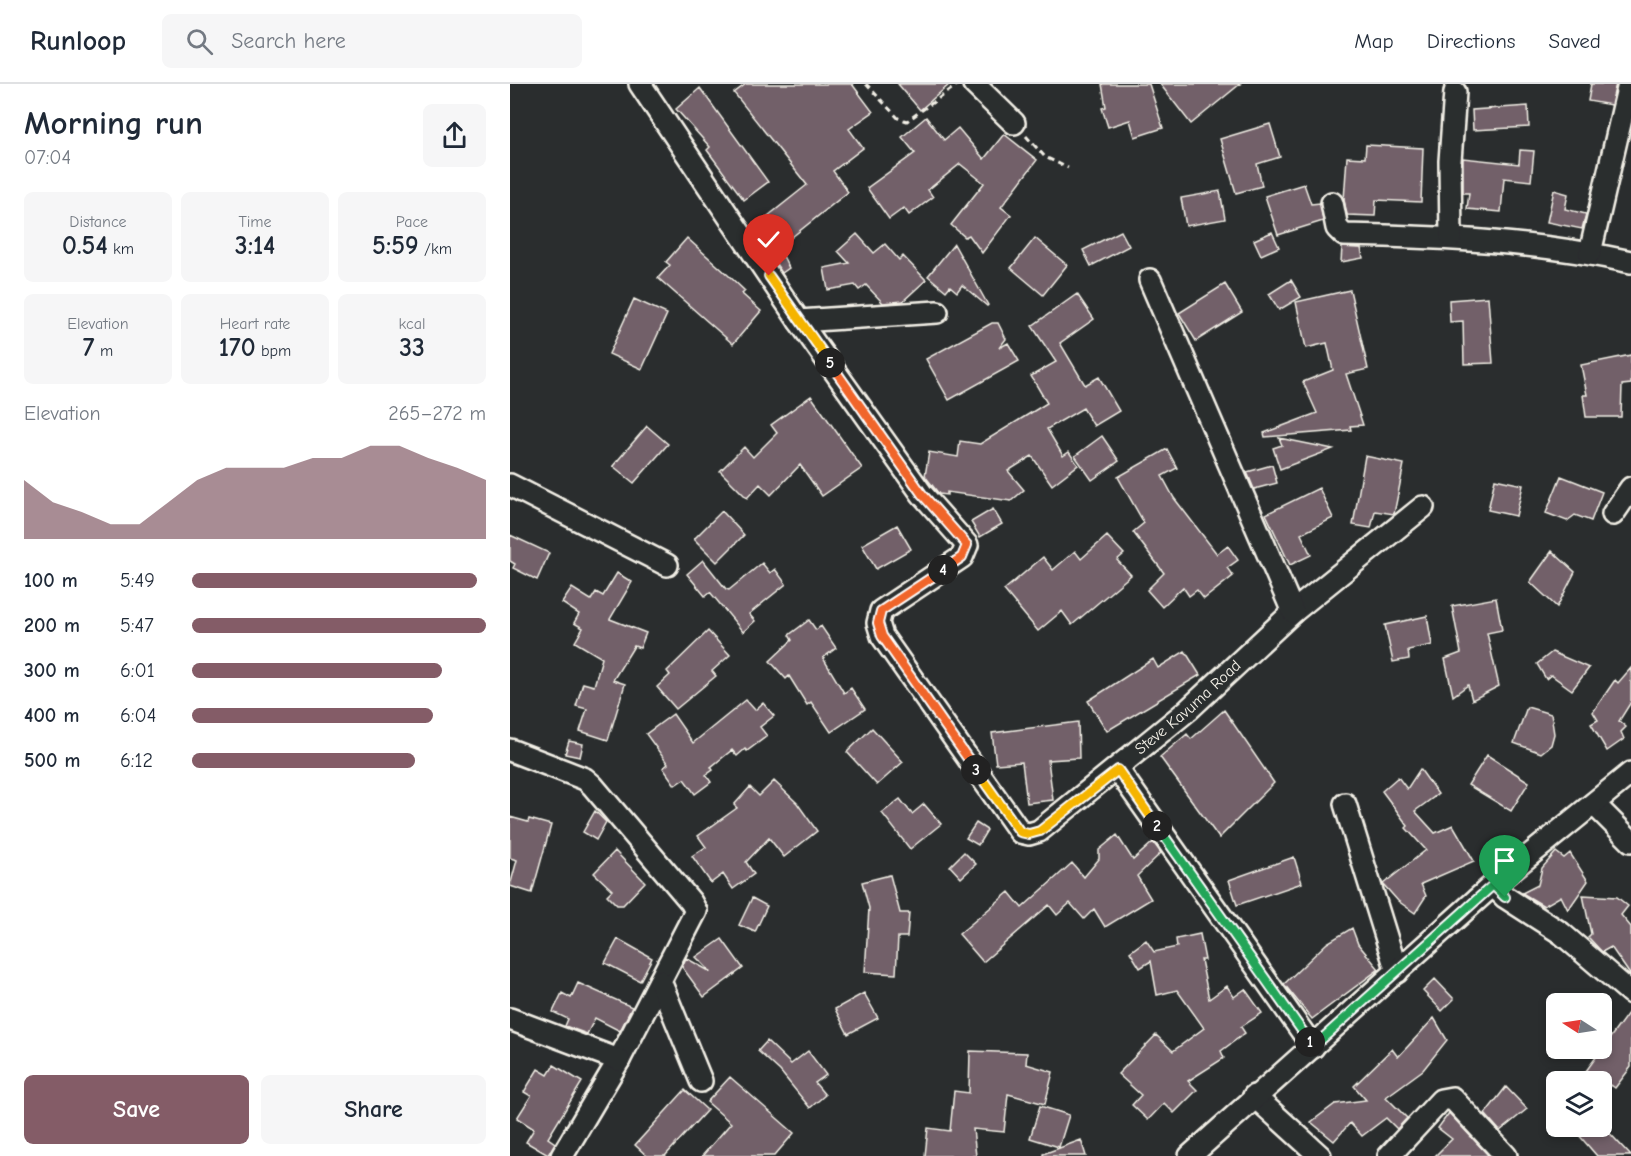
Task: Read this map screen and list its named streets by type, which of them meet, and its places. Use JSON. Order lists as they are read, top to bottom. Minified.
{"streets":{"street":["Steve Kavuma Road"]},"north":"left","page":{"header":"Runloop","search":"Search here","nav":["Map","Directions","Saved"],"heading":["Morning run","07:04"],"stats":[["Distance","0.54 km"],["Time","3:14"],["Pace","5:59 /km"],["Elevation","7 m"],["Heart rate","170 bpm"],["kcal","33"]],"pins":["5","4","3","2","1"],"chart":["Elevation","265–272 m"],"list":[{"name":"100 m","note":"5:49"},{"name":"200 m","note":"5:47"},{"name":"300 m","note":"6:01"},{"name":"400 m","note":"6:04"},{"name":"500 m","note":"6:12"}],"buttons":["Save","Share"]}}
